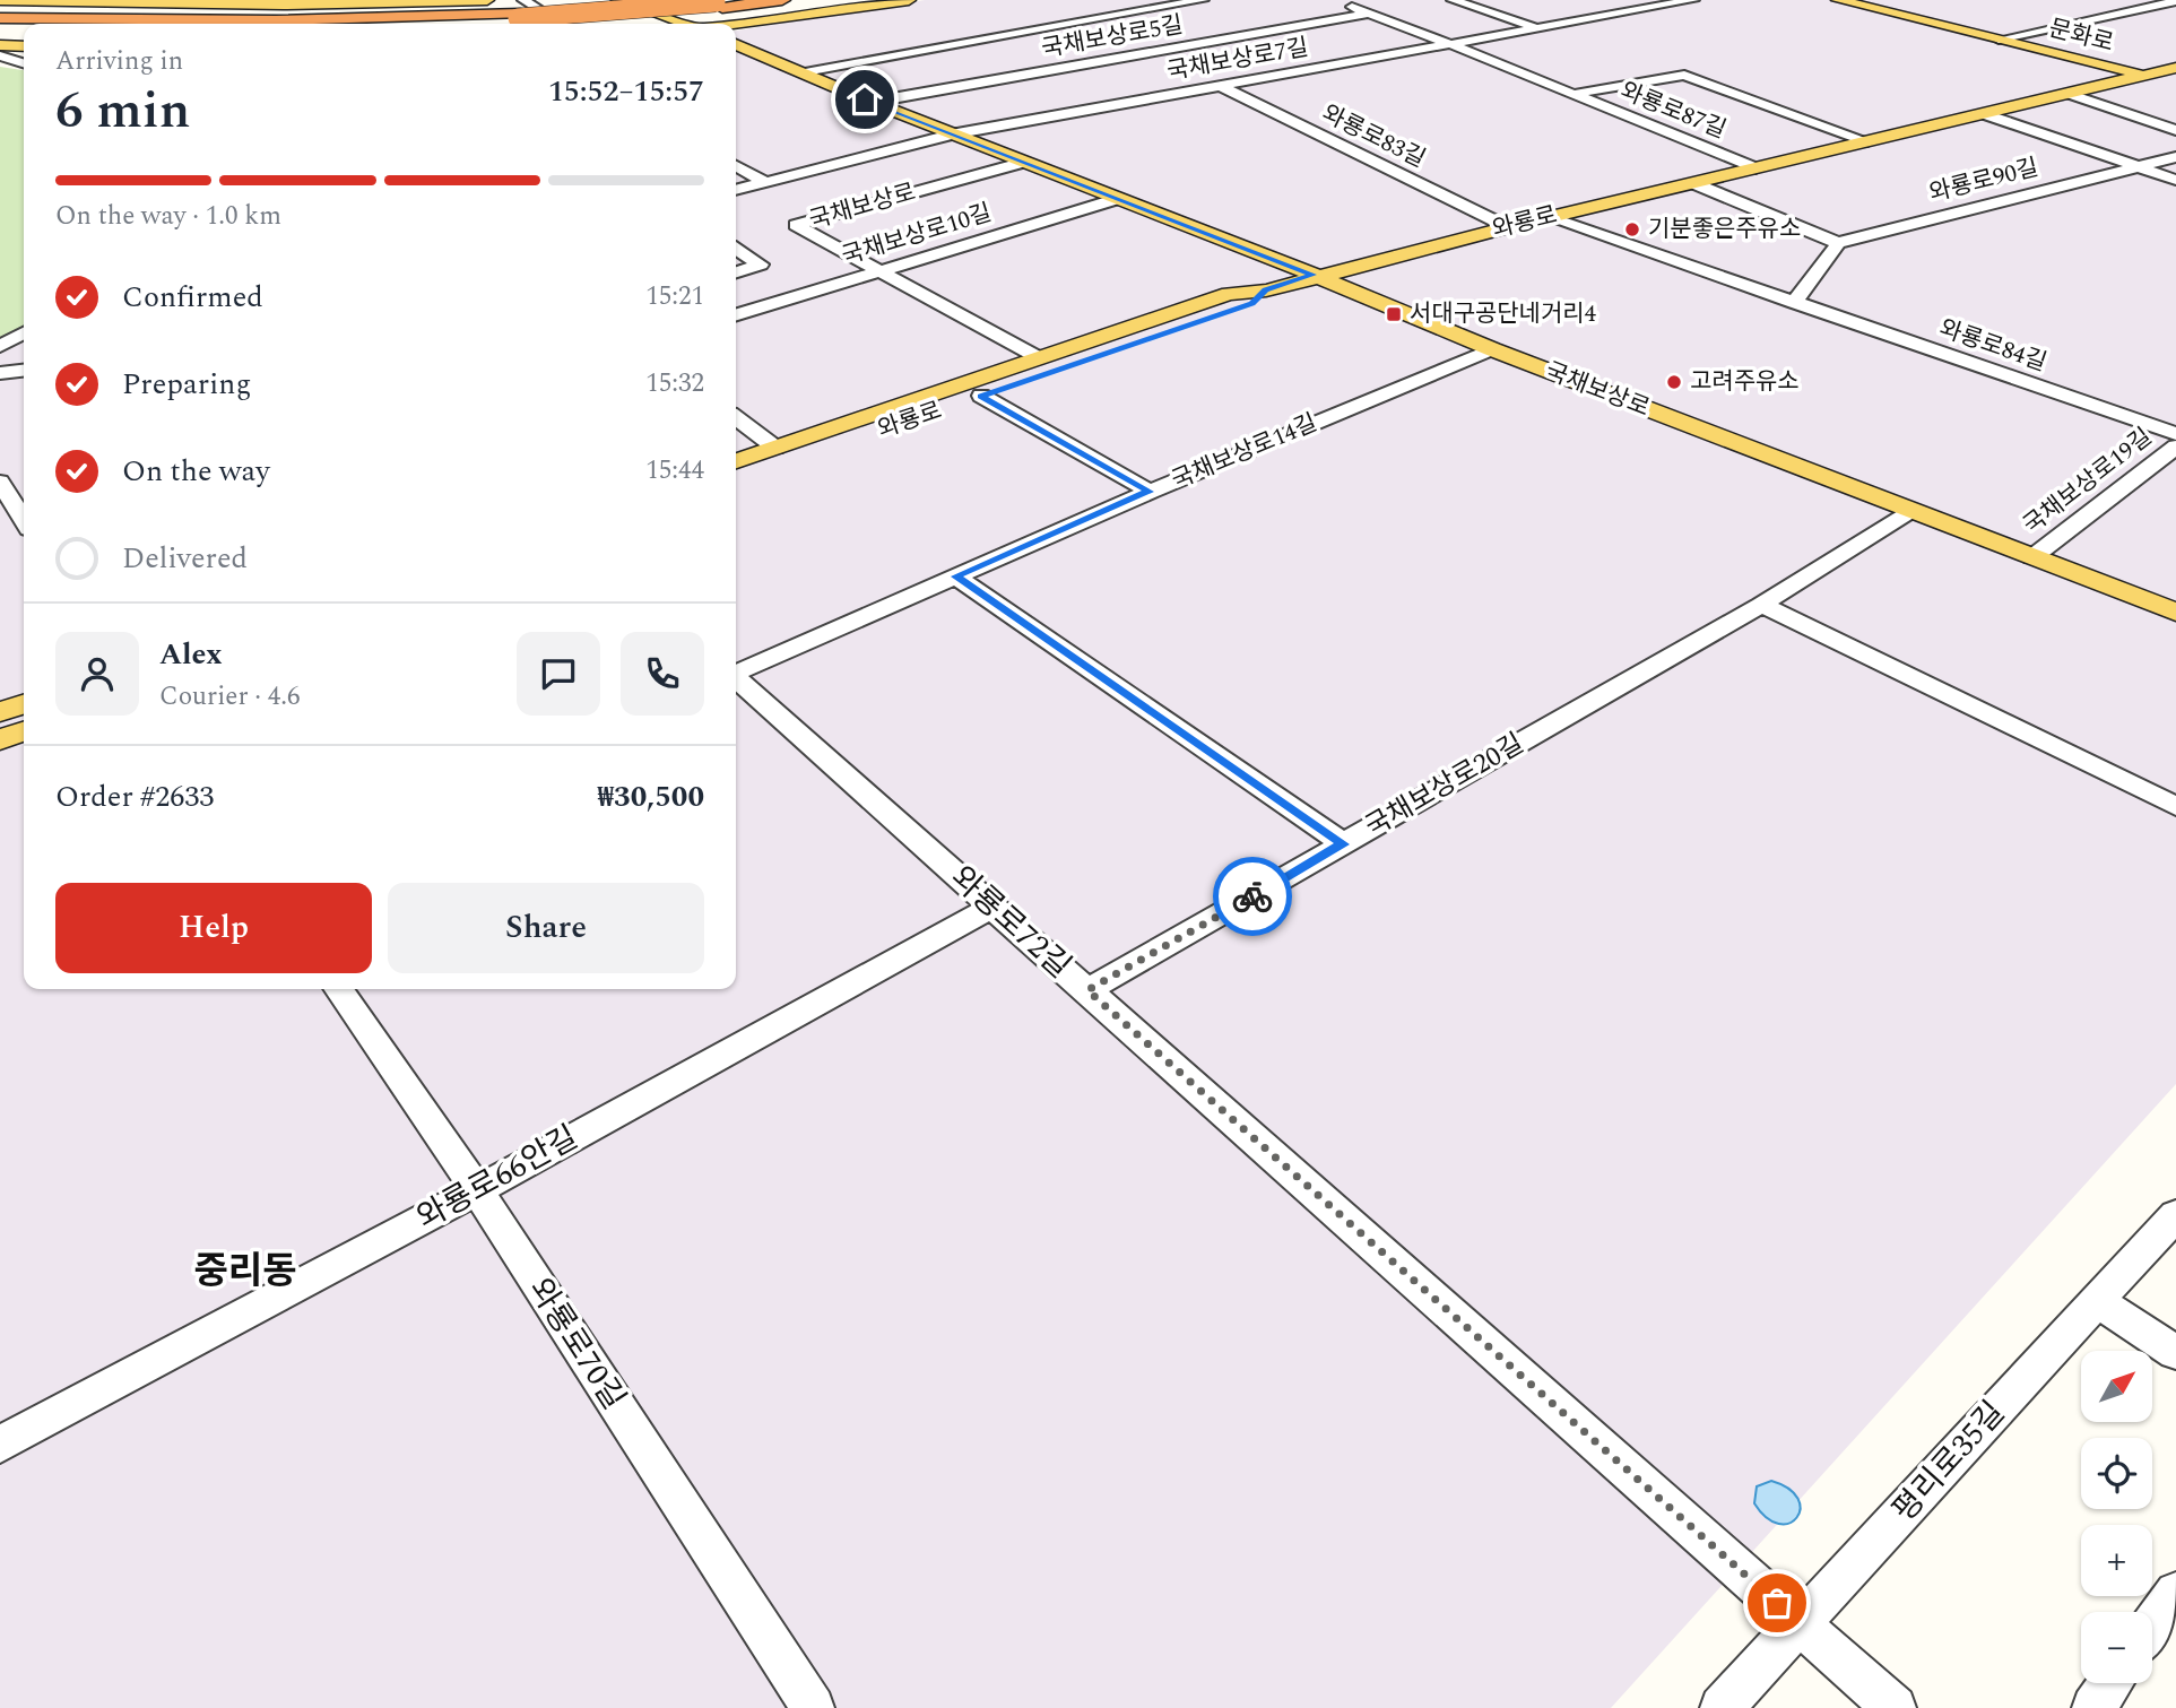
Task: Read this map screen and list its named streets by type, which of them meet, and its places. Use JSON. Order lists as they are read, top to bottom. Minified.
{"streets":{"main road":["문화로","국채보상로","와룡로"],"street":["국채보상로5길","국채보상로7길","와룡로87길","와룡로83길","와룡로90길","국채보상로10길","와룡로84길","국채보상로14길","국채보상로19길","국채보상로20길","와룡로72길","와룡로66안길","와룡로70길","평리로35길"]},"crossings":[["문화로","와룡로"],["국채보상로5길","와룡로87길"],["국채보상로5길","국채보상로"],["국채보상로7길","와룡로87길"],["국채보상로7길","와룡로83길"],["국채보상로7길","국채보상로"],["와룡로87길","와룡로"],["와룡로83길","와룡로"],["와룡로90길","와룡로"],["국채보상로","와룡로"],["국채보상로","국채보상로10길"],["국채보상로","국채보상로14길"],["국채보상로","국채보상로19길"],["국채보상로","국채보상로20길"],["와룡로","와룡로84길"],["국채보상로20길","와룡로72길"],["와룡로72길","와룡로66안길"],["와룡로72길","평리로35길"],["와룡로66안길","와룡로70길"]],"districts":["중리동"],"places":{"other":["기분좋은주유소","고려주유소"],"transit":["서대구공단네거리4"]},"north":"top right","page":{"heading":["6 min","Arriving in","15:52–15:57"],"panel":["Alex","Courier · 4.6","Order #2633","₩30,500"],"bar":"On the way · 1.0 km","list":[["Confirmed","15:21"],["Preparing","15:32"],["On the way","15:44"],"Delivered"],"buttons":["Help","Share"],"map_buttons":["+","−"]}}
